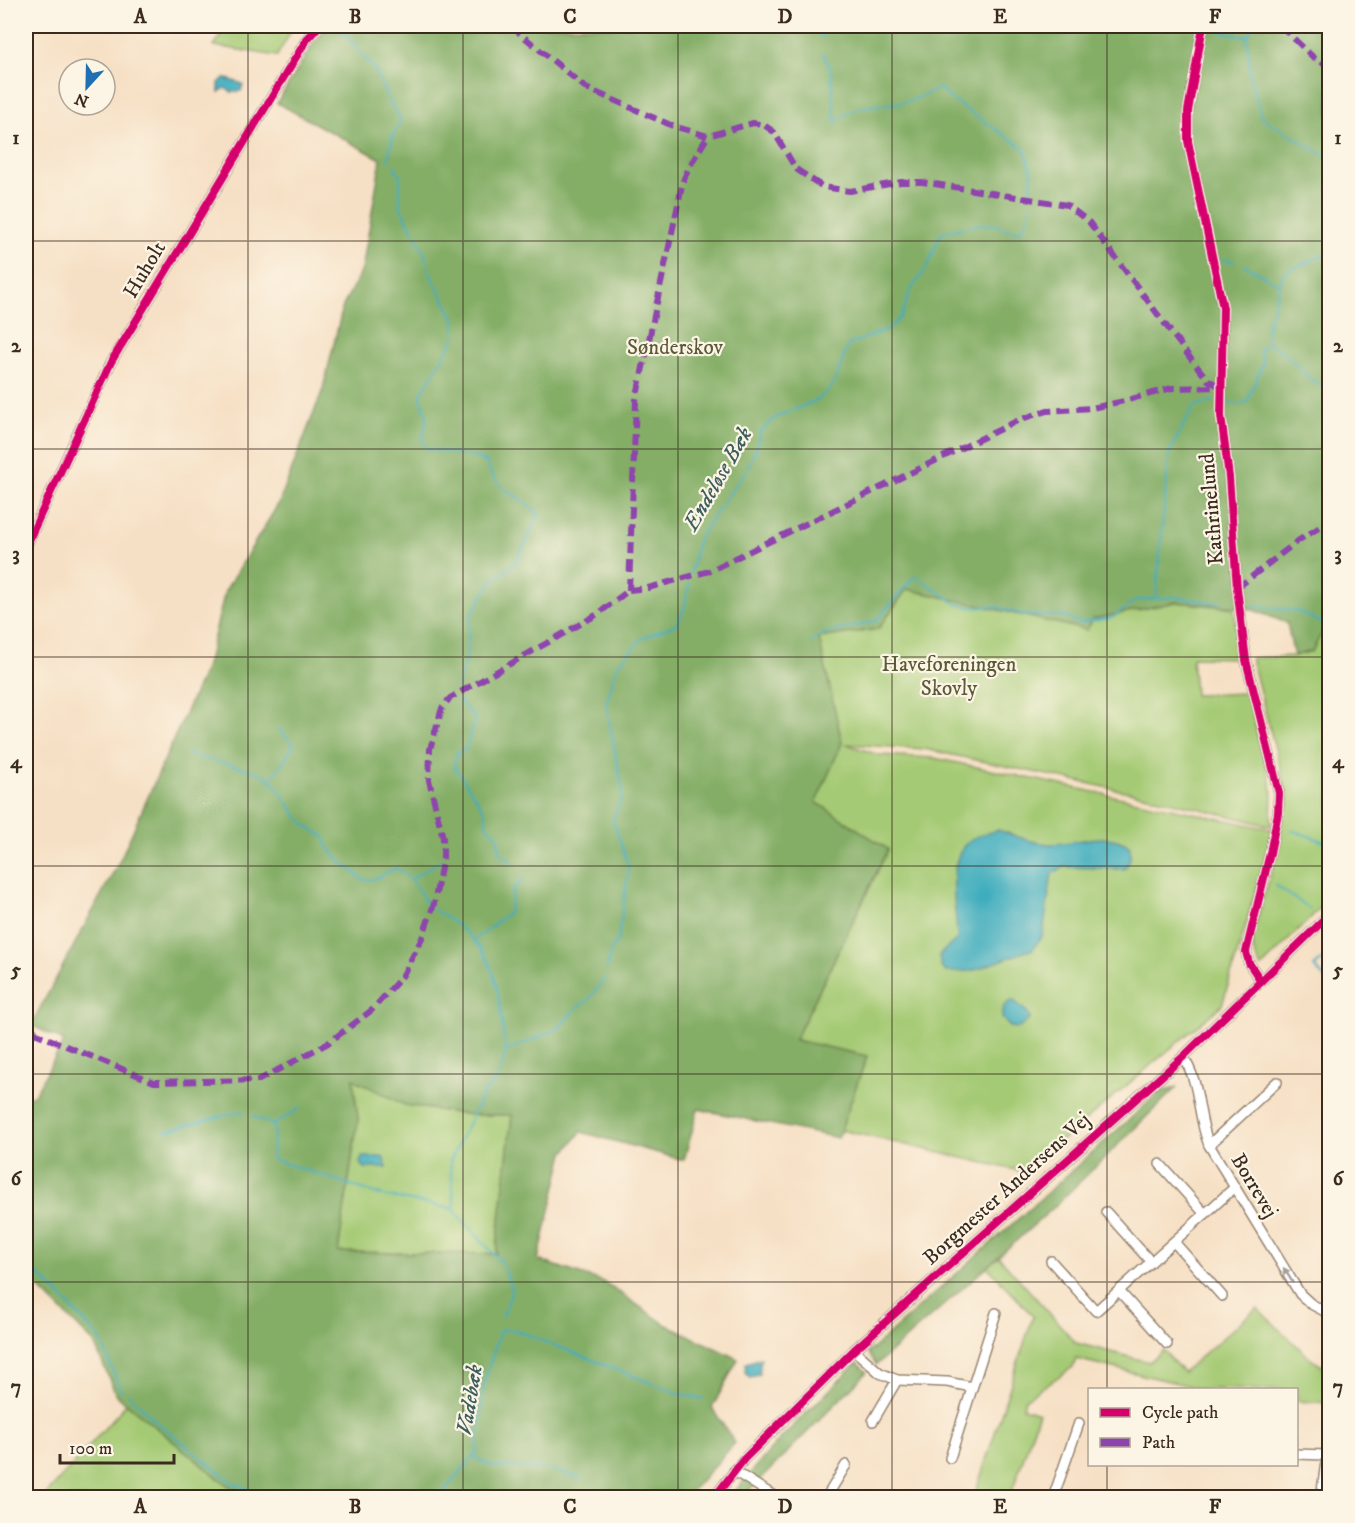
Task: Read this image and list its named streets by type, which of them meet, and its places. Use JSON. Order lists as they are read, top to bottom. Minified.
{"streets":{"street":["Huholt","Kathrinelund","Borrevej","Borgmester Andersens Vej"]},"crossings":[["Kathrinelund","Borgmester Andersens Vej"],["Borrevej","Borgmester Andersens Vej"]],"water":["Endeløse Bæk","Vadebæk"],"parks":["Sønderskov","Haveforeningen Skovly"],"legend":["Cycle path","Path"],"scale_bar":"100 m","north":"bottom","grid":{"columns":["A","B","C","D","E","F"],"rows":["1","2","3","4","5","6","7"]}}
